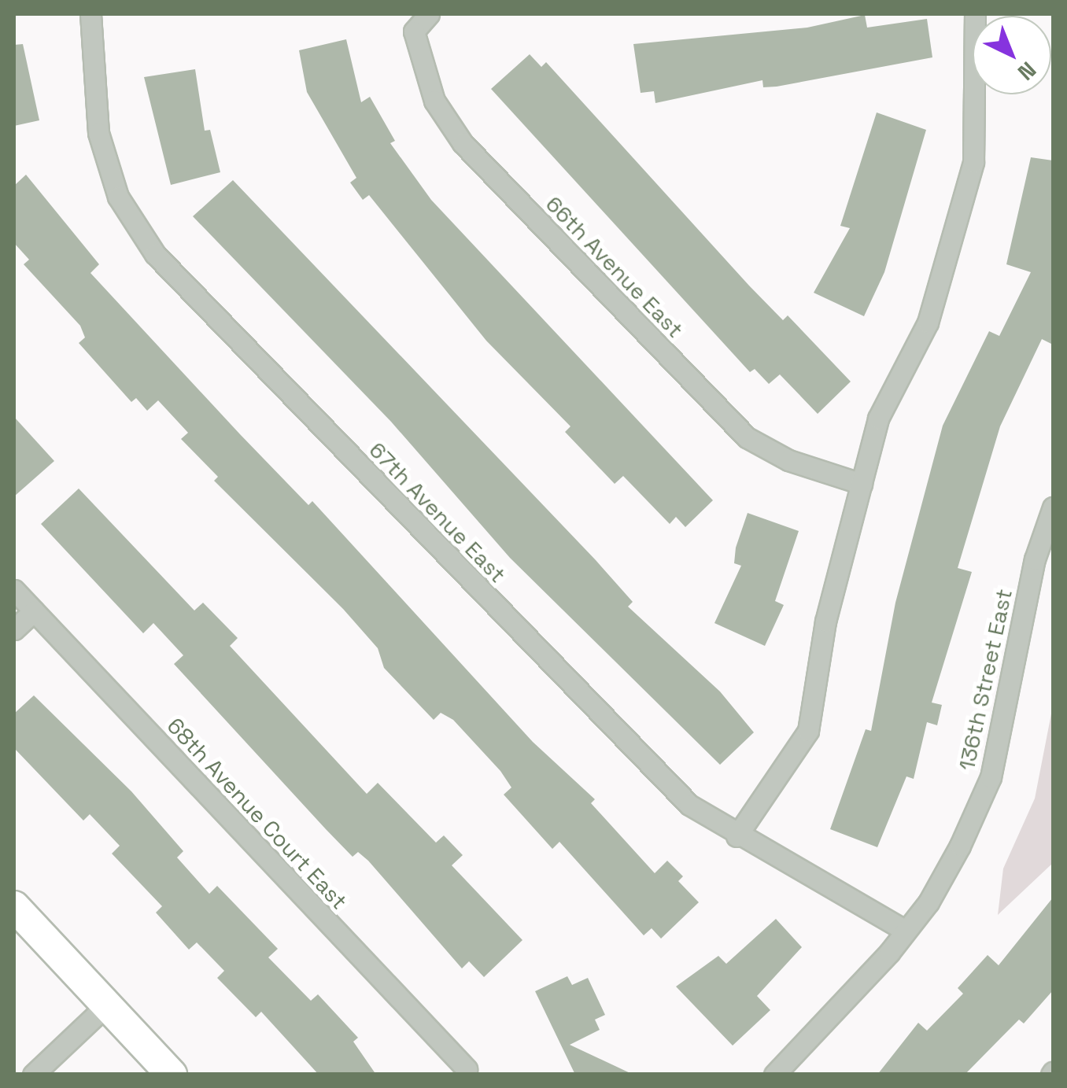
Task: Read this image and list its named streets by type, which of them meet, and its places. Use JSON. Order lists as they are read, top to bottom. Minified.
{"streets":{"street":["66th Avenue East","67th Avenue East","136th Street East","68th Avenue Court East"]},"crossings":[["67th Avenue East","136th Street East"]],"north":"bottom right"}
